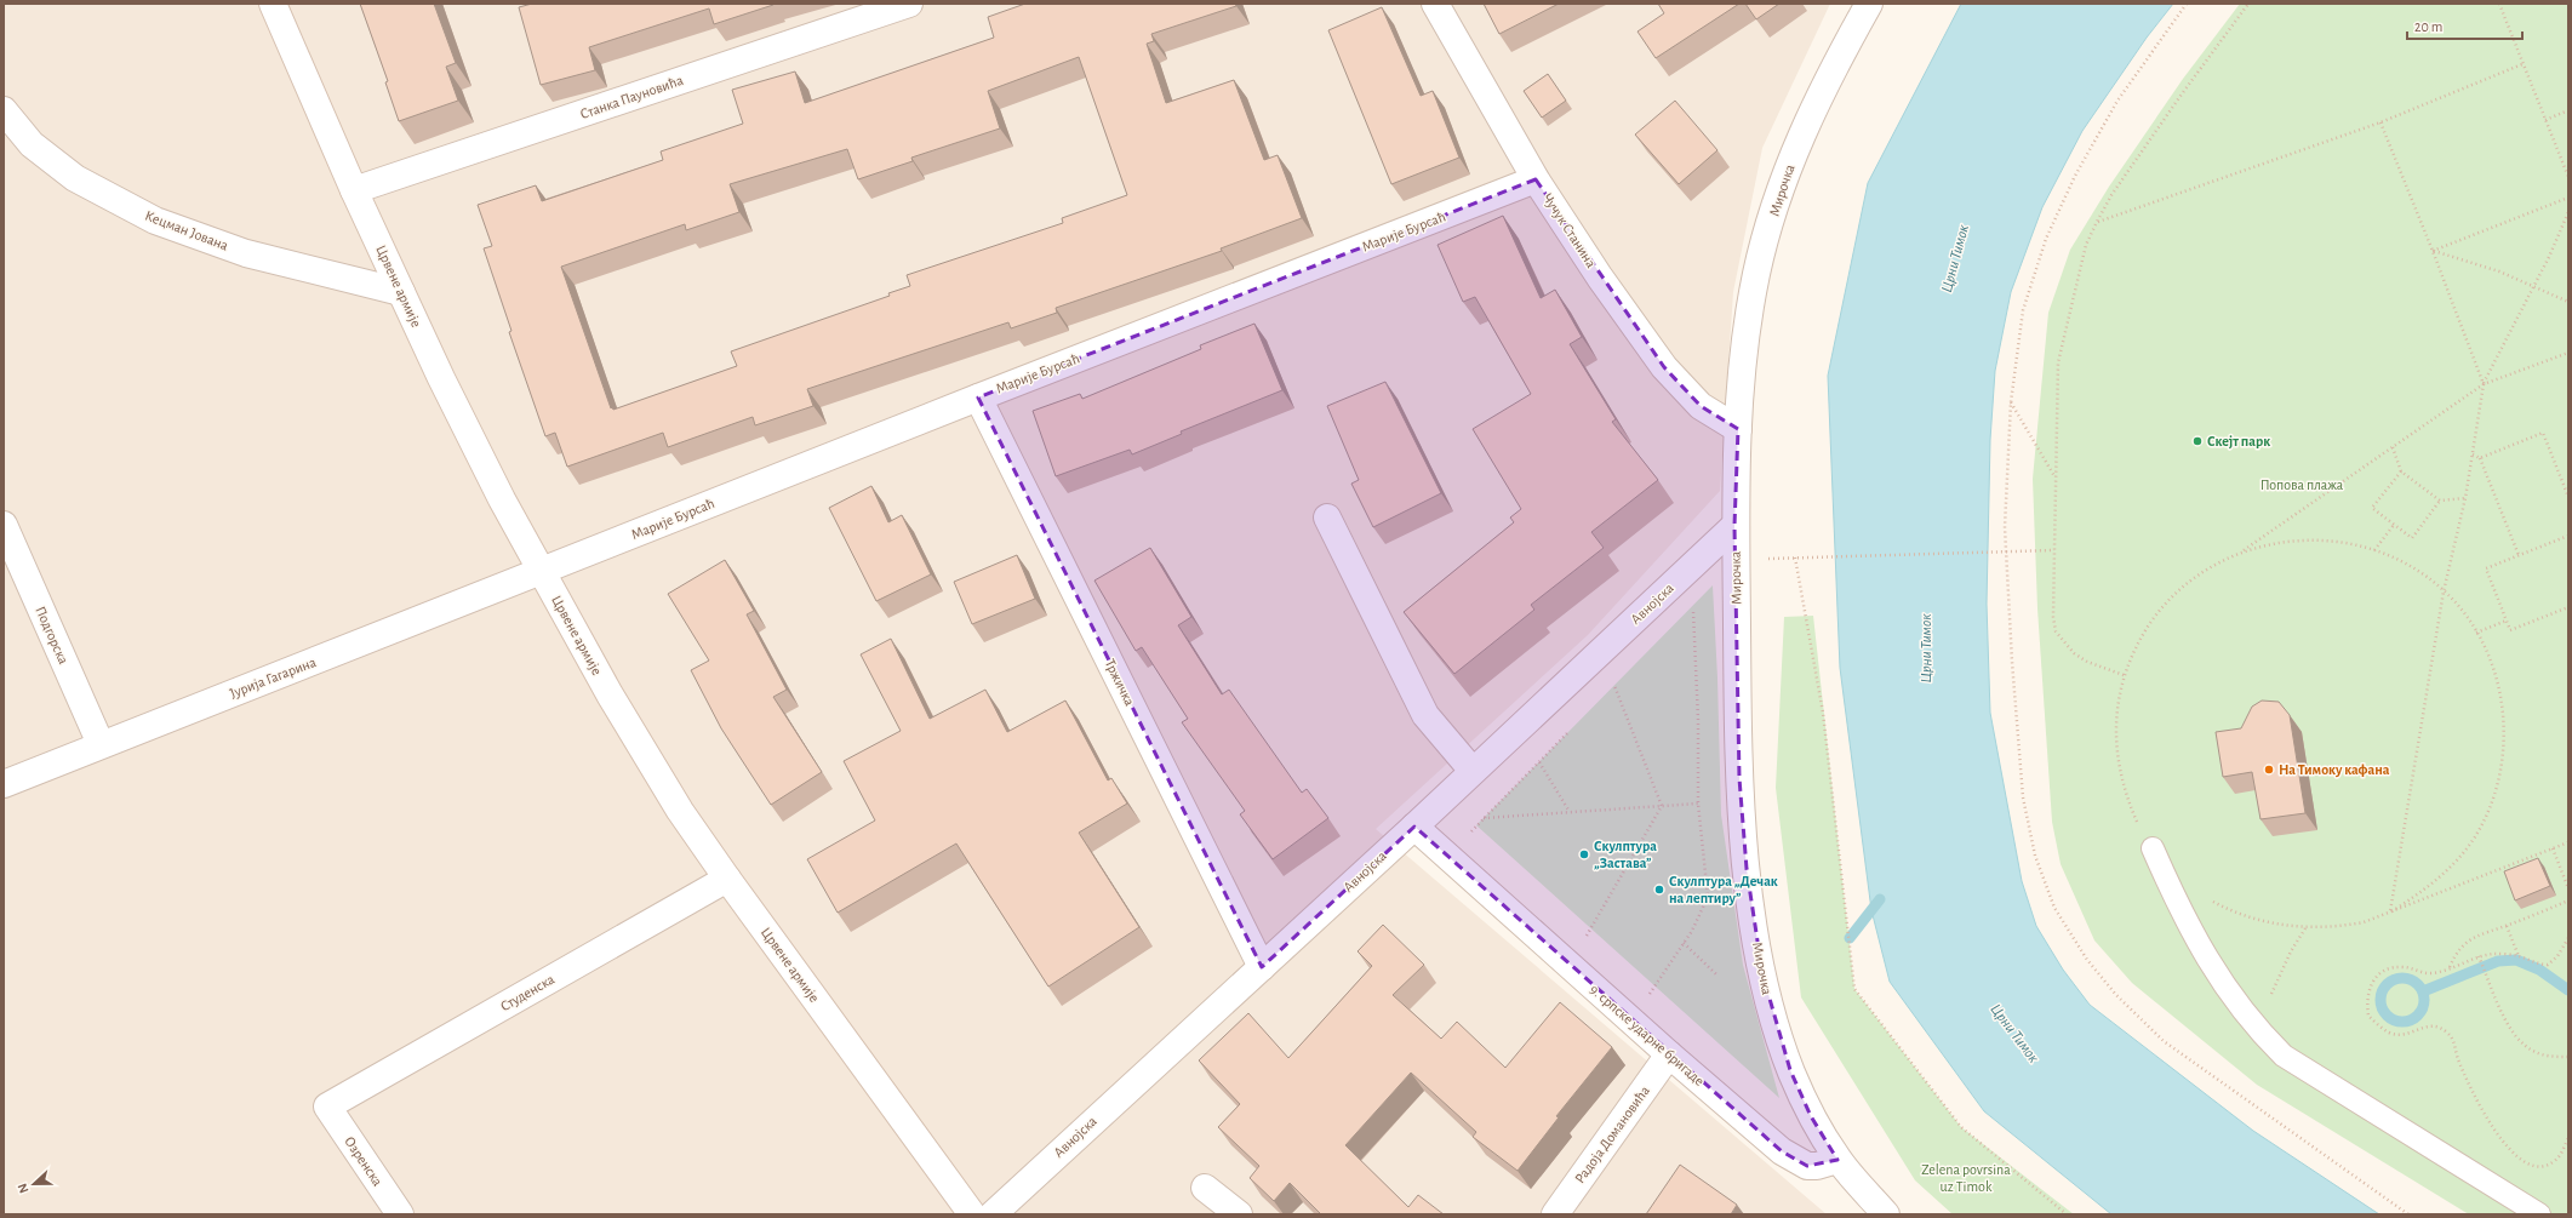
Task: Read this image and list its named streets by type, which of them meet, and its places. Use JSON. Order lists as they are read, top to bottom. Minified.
{"streets":{"street":["Станка Пауновића","Мирочка","Кецман Јована","Чучук Станина","Марије Бурсаћ","Црвене армије","Авнојска","Подгорска","Јурија Гагарина","Тржичка","Студенска","9. српске ударне бригаде","Радоја Домановића","Озренска"]},"crossings":[["Станка Пауновића","Црвене армије"],["Мирочка","Чучук Станина"],["Мирочка","Авнојска"],["Мирочка","9. српске ударне бригаде"],["Кецман Јована","Црвене армије"],["Чучук Станина","Марије Бурсаћ"],["Марије Бурсаћ","Црвене армије"],["Марије Бурсаћ","Јурија Гагарина"],["Марије Бурсаћ","Тржичка"],["Црвене армије","Јурија Гагарина"],["Црвене армије","Студенска"],["Авнојска","Тржичка"],["Авнојска","9. српске ударне бригаде"],["Подгорска","Јурија Гагарина"],["Студенска","Озренска"],["9. српске ударне бригаде","Радоја Домановића"]],"water":["Црни Тимок"],"parks":["Попова плажа","Zelena povrsina uz Timok"],"places":["Скејт парк","На Тимоку кафана","Скулптура „Застава”","Скулптура „Дечак на лептиру”"],"scale_bar":"20 m","north":"left"}
